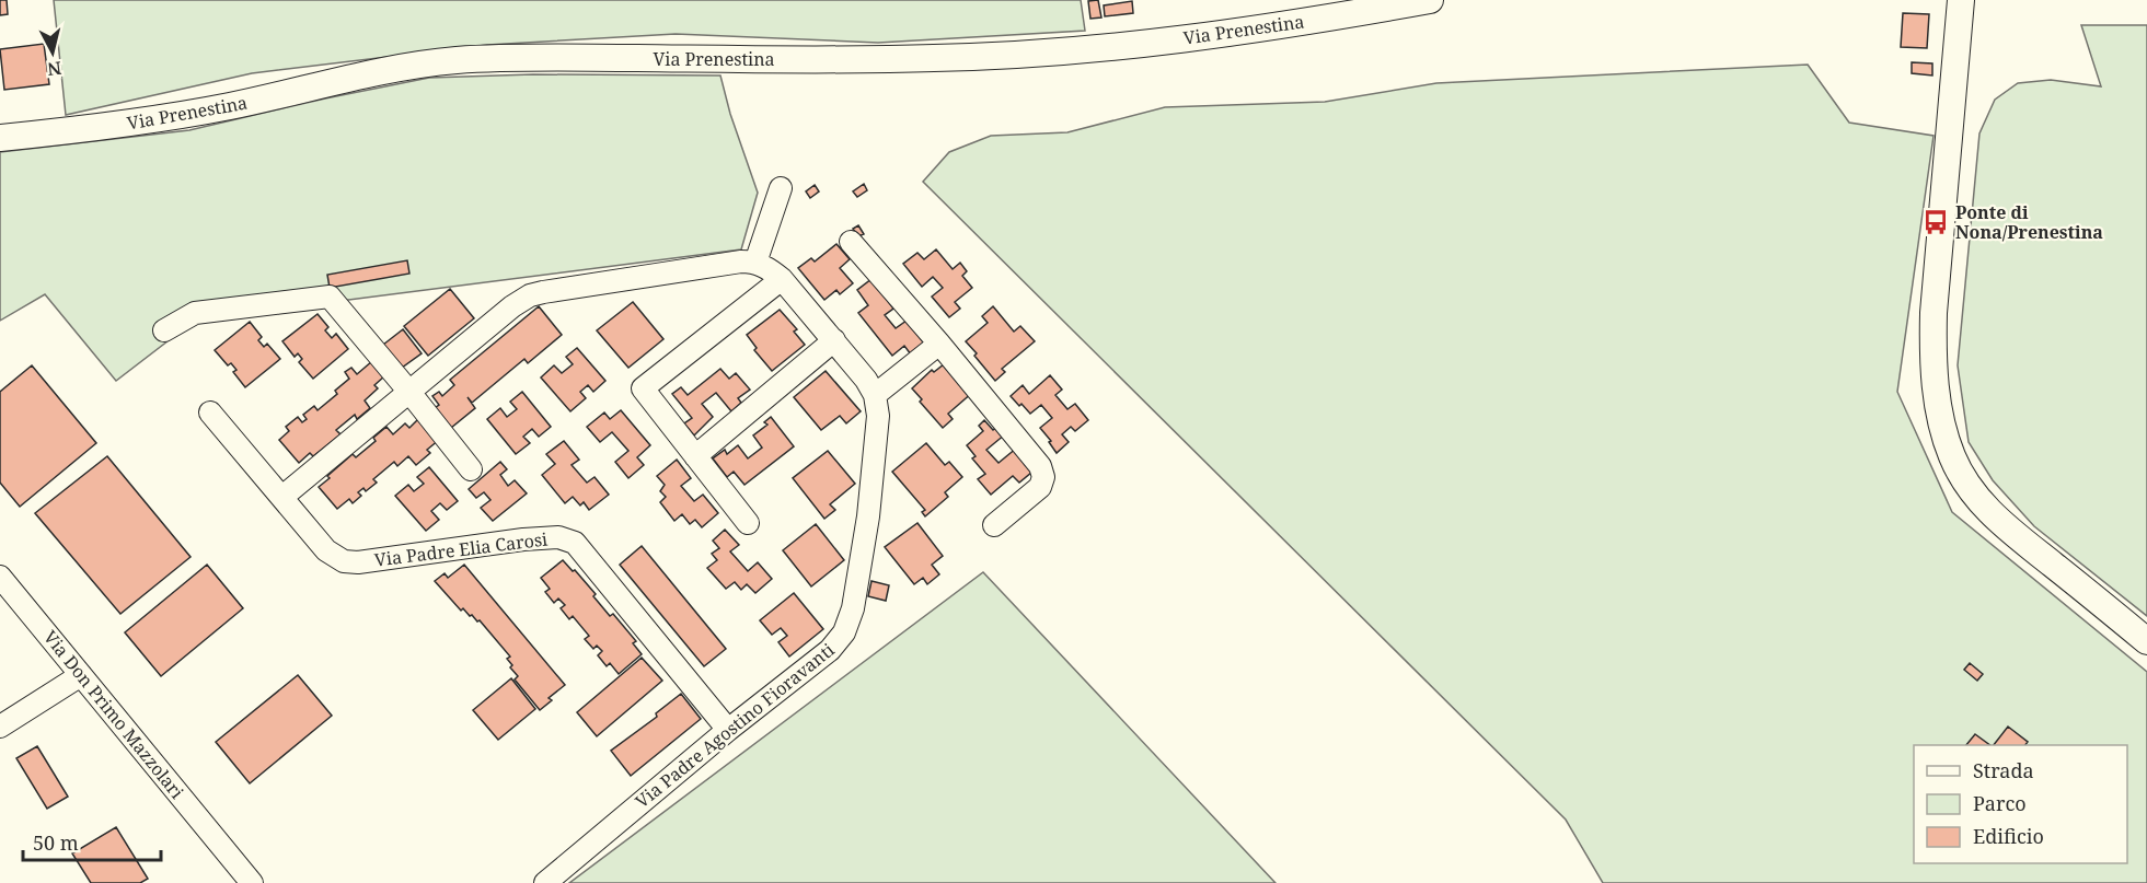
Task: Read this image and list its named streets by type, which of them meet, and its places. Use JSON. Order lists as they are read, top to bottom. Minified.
{"streets":{"main road":["Via Prenestina"],"street":["Via Padre Elia Carosi","Via Don Primo Mazzolari","Via Padre Agostino Fioravanti"]},"crossings":[["Via Padre Elia Carosi","Via Padre Agostino Fioravanti"]],"places":{"bus stop":["Ponte di Nona/Prenestina"]},"legend":["Strada","Parco","Edificio"],"scale_bar":"50 m","north":"bottom"}
